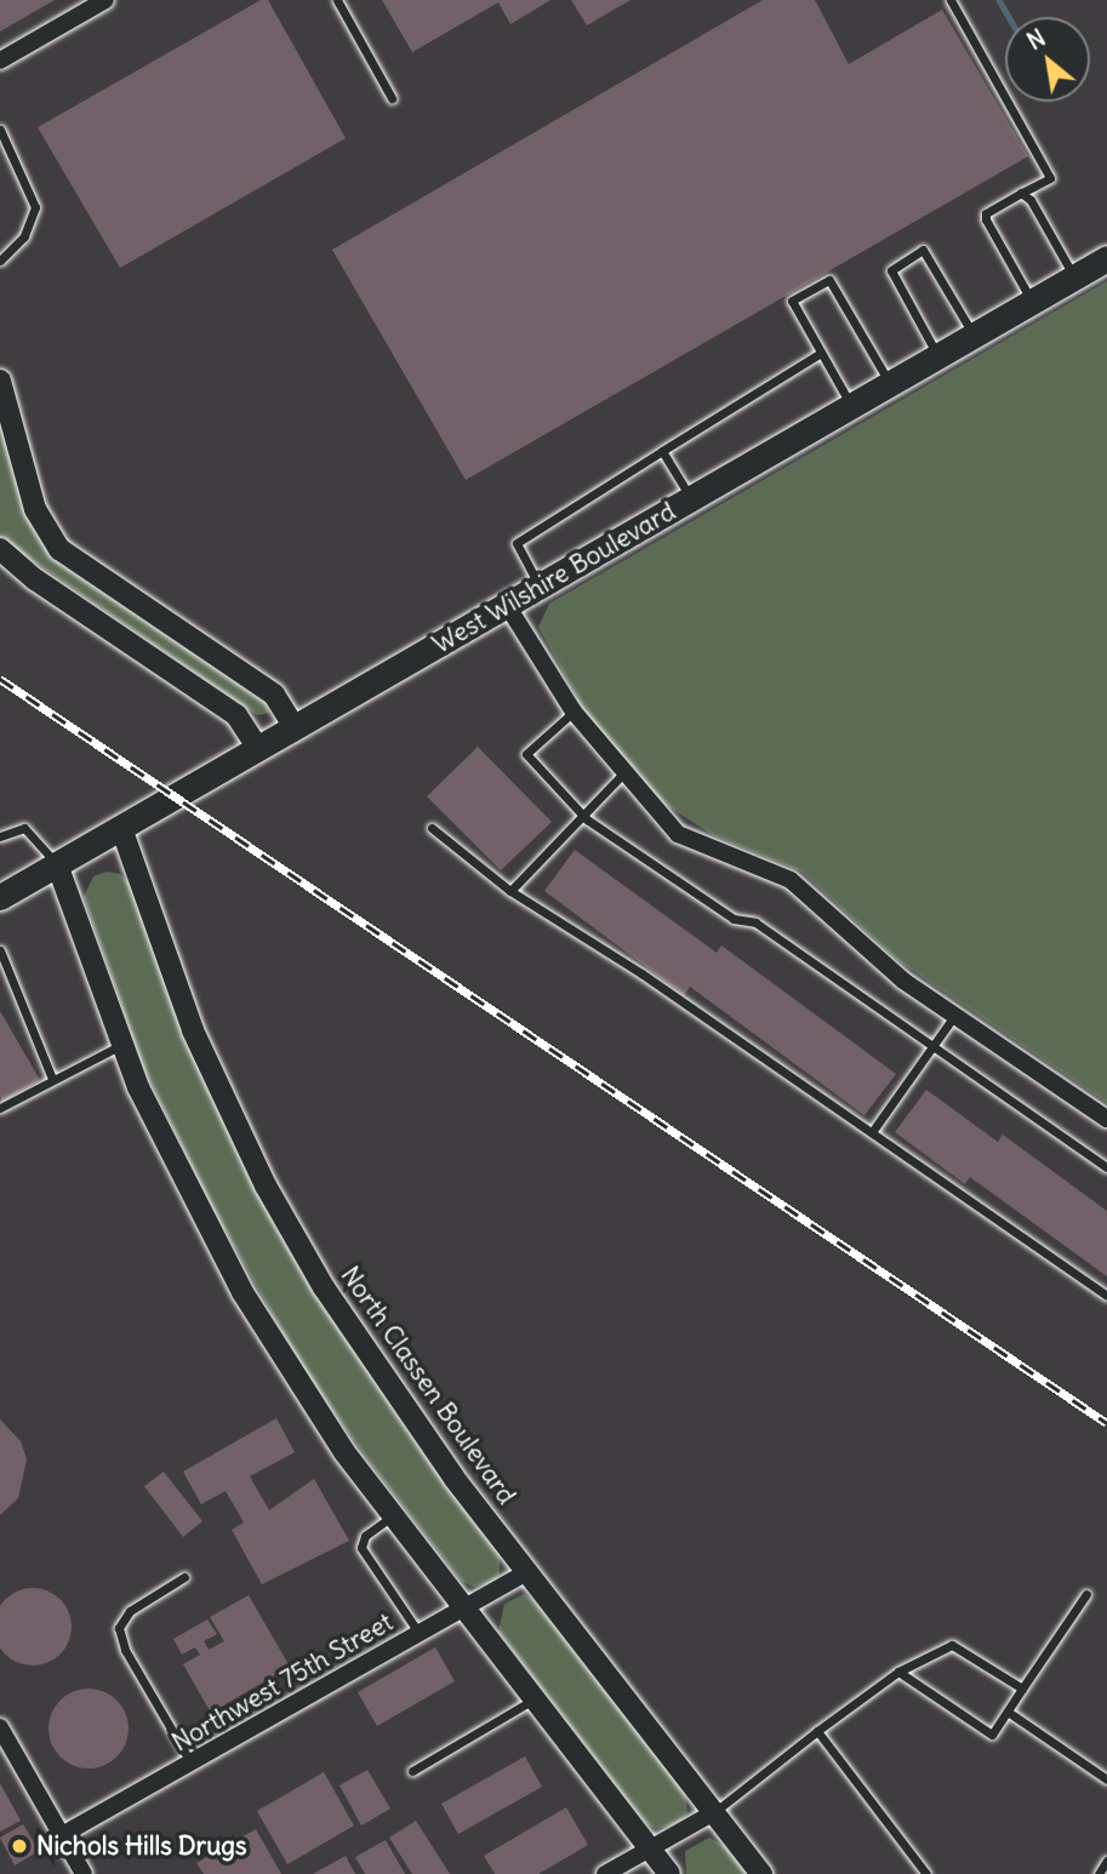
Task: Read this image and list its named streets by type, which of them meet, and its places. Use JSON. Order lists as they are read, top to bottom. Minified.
{"streets":{"main road":["West Wilshire Boulevard"],"street":["North Classen Boulevard","Northwest 75th Street"]},"crossings":[["West Wilshire Boulevard","North Classen Boulevard"],["North Classen Boulevard","Northwest 75th Street"]],"places":["Nichols Hills Drugs"],"north":"top left"}
